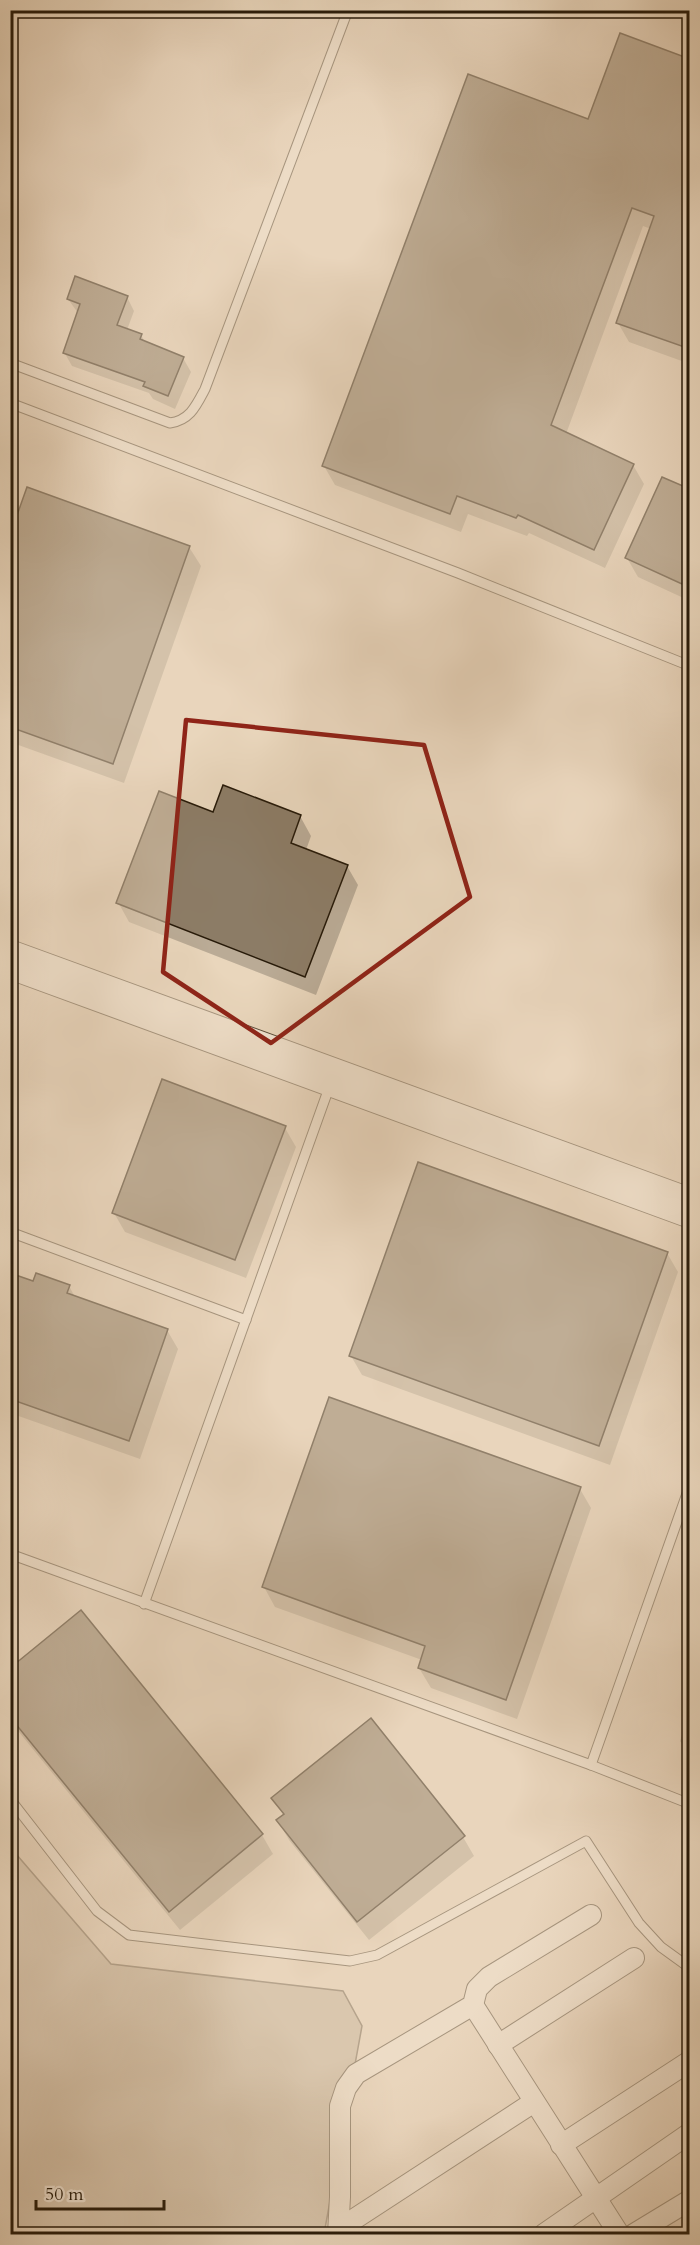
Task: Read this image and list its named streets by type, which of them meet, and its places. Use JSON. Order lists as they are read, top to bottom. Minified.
{"scale_bar":"50 m"}
